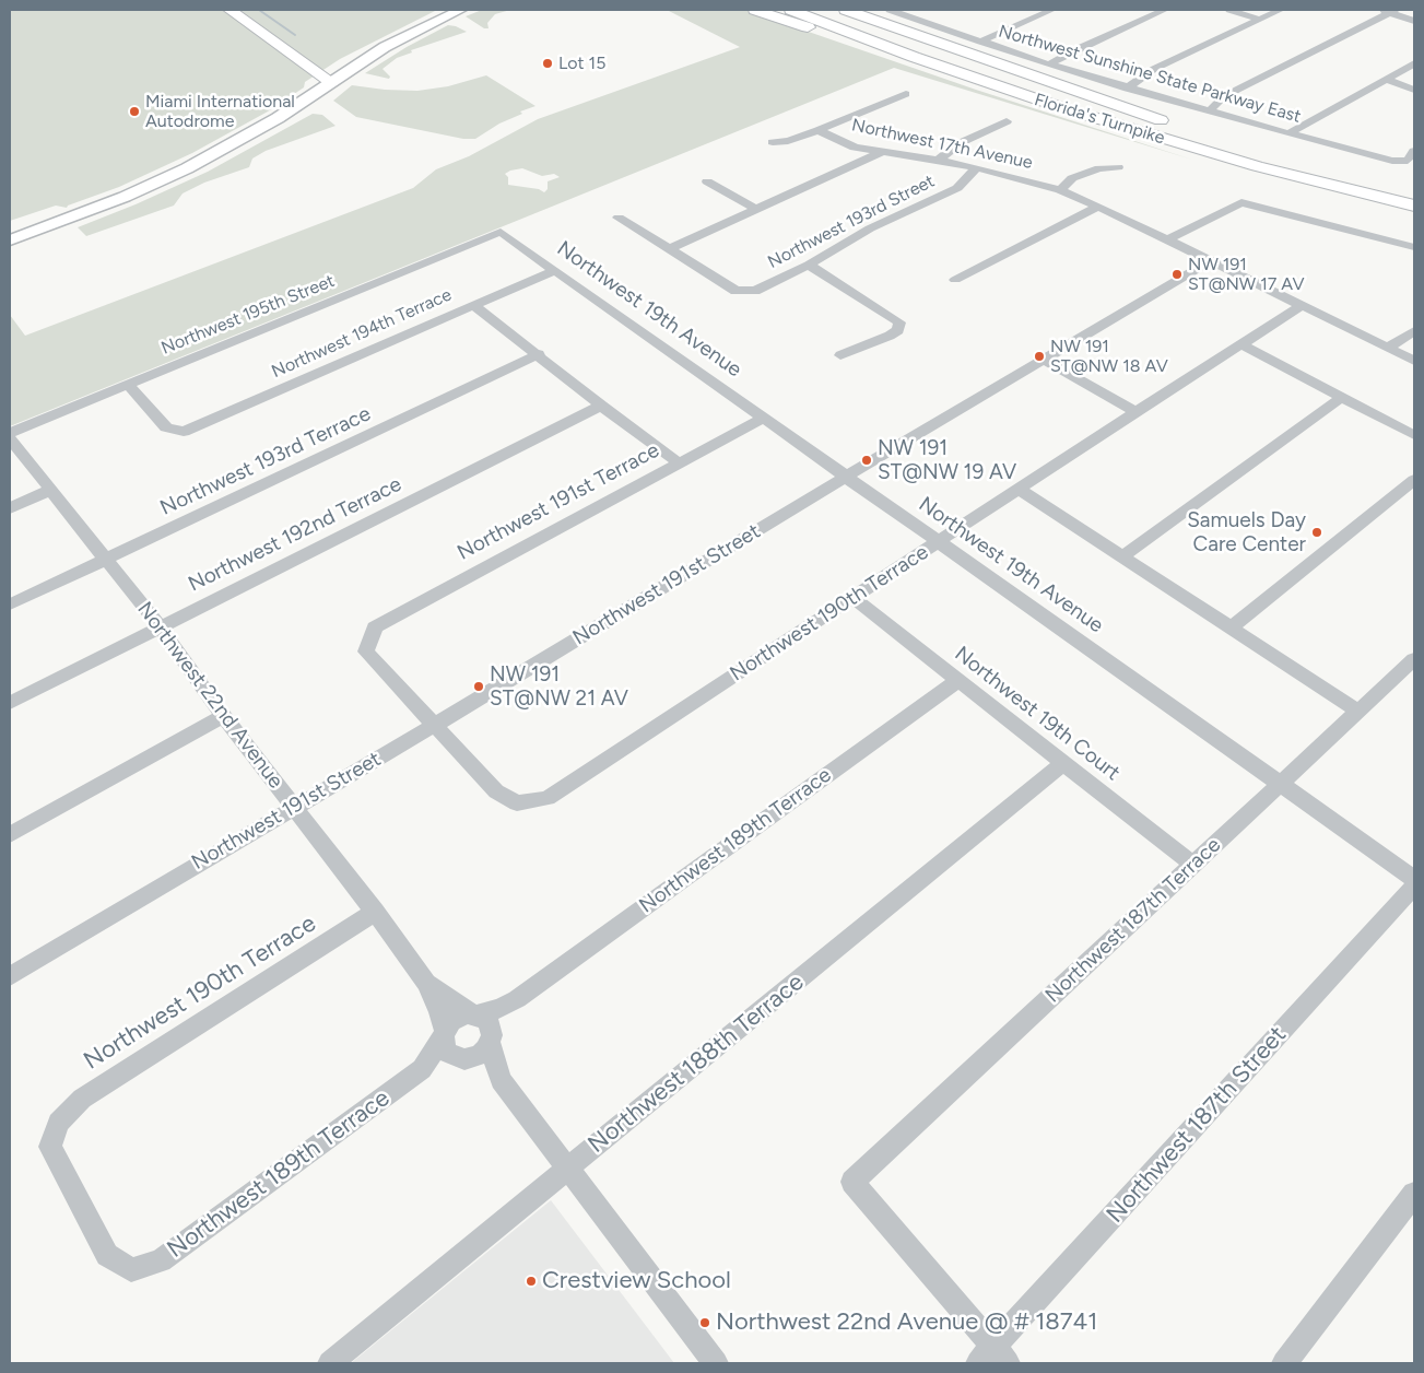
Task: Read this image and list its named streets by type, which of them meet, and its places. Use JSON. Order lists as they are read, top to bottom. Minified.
{"streets":{"highway":["Florida's Turnpike"],"street":["Northwest Sunshine State Parkway East","Northwest 17th Avenue","Northwest 193rd Street","Northwest 19th Avenue","Northwest 195th Street","Northwest 194th Terrace","Northwest 193rd Terrace","Northwest 191st Terrace","Northwest 192nd Terrace","Northwest 191st Street","Northwest 190th Terrace","Northwest 22nd Avenue","Northwest 19th Court","Northwest 189th Terrace","Northwest 187th Terrace","Northwest 188th Terrace","Northwest 187th Street"]},"crossings":[["Northwest 17th Avenue","Northwest 193rd Street"],["Northwest 17th Avenue","Northwest 191st Street"],["Northwest 17th Avenue","Northwest 190th Terrace"],["Northwest 19th Avenue","Northwest 195th Street"],["Northwest 19th Avenue","Northwest 194th Terrace"],["Northwest 19th Avenue","Northwest 191st Terrace"],["Northwest 19th Avenue","Northwest 191st Street"],["Northwest 19th Avenue","Northwest 190th Terrace"],["Northwest 19th Avenue","Northwest 187th Terrace"],["Northwest 195th Street","Northwest 194th Terrace"],["Northwest 193rd Terrace","Northwest 22nd Avenue"],["Northwest 191st Terrace","Northwest 191st Street"],["Northwest 191st Terrace","Northwest 190th Terrace"],["Northwest 192nd Terrace","Northwest 22nd Avenue"],["Northwest 191st Street","Northwest 190th Terrace"],["Northwest 191st Street","Northwest 22nd Avenue"],["Northwest 190th Terrace","Northwest 22nd Avenue"],["Northwest 190th Terrace","Northwest 19th Court"],["Northwest 22nd Avenue","Northwest 189th Terrace"],["Northwest 19th Court","Northwest 189th Terrace"],["Northwest 19th Court","Northwest 187th Terrace"],["Northwest 19th Court","Northwest 188th Terrace"]],"places":["Lot 15","Miami International Autodrome","NW 191 ST@NW 17 AV","NW 191 ST@NW 18 AV","NW 191 ST@NW 19 AV","Samuels Day Care Center","NW 191 ST@NW 21 AV","Crestview School","Northwest 22nd Avenue @ # 18741"]}
